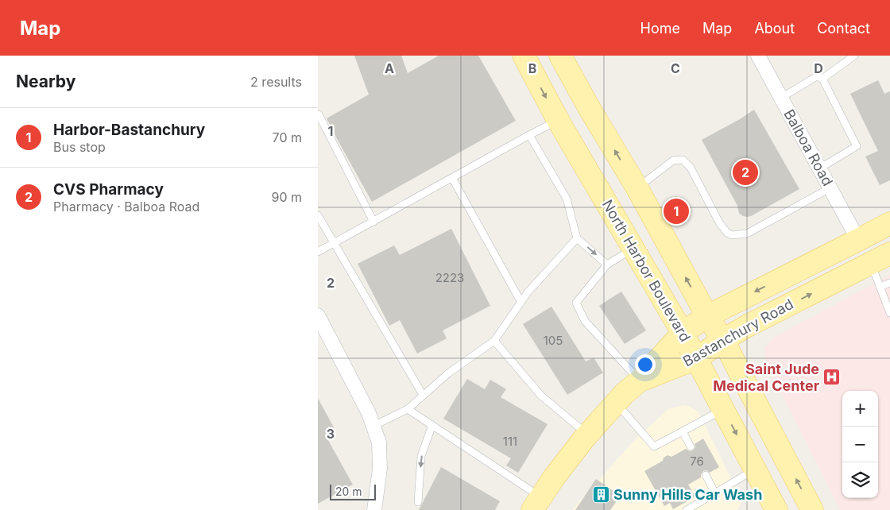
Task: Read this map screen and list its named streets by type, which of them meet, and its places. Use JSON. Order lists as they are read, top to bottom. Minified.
{"streets":{"main road":["North Harbor Boulevard","Bastanchury Road"],"street":["Balboa Road"]},"crossings":[["Balboa Road","Bastanchury Road"],["North Harbor Boulevard","Bastanchury Road"]],"places":{"hospital":["Saint Jude Medical Center"],"building":["Sunny Hills Car Wash"]},"house_numbers":["2223","105","111","76"],"scale_bar":"20 m","page":{"header":"Map","nav":["Home","Map","About","Contact"],"heading":["Nearby","2 results"],"list":[{"mark":"1","name":"Harbor-Bastanchury","note":"Bus stop","value":"70 m"},{"mark":"2","name":"CVS Pharmacy","note":"Pharmacy · Balboa Road","value":"90 m"}],"pins":["2","1"],"map_buttons":["+","−"],"scale":"20 m"},"grid":{"columns":["A","B","C","D"],"rows":["1","2","3"]}}
